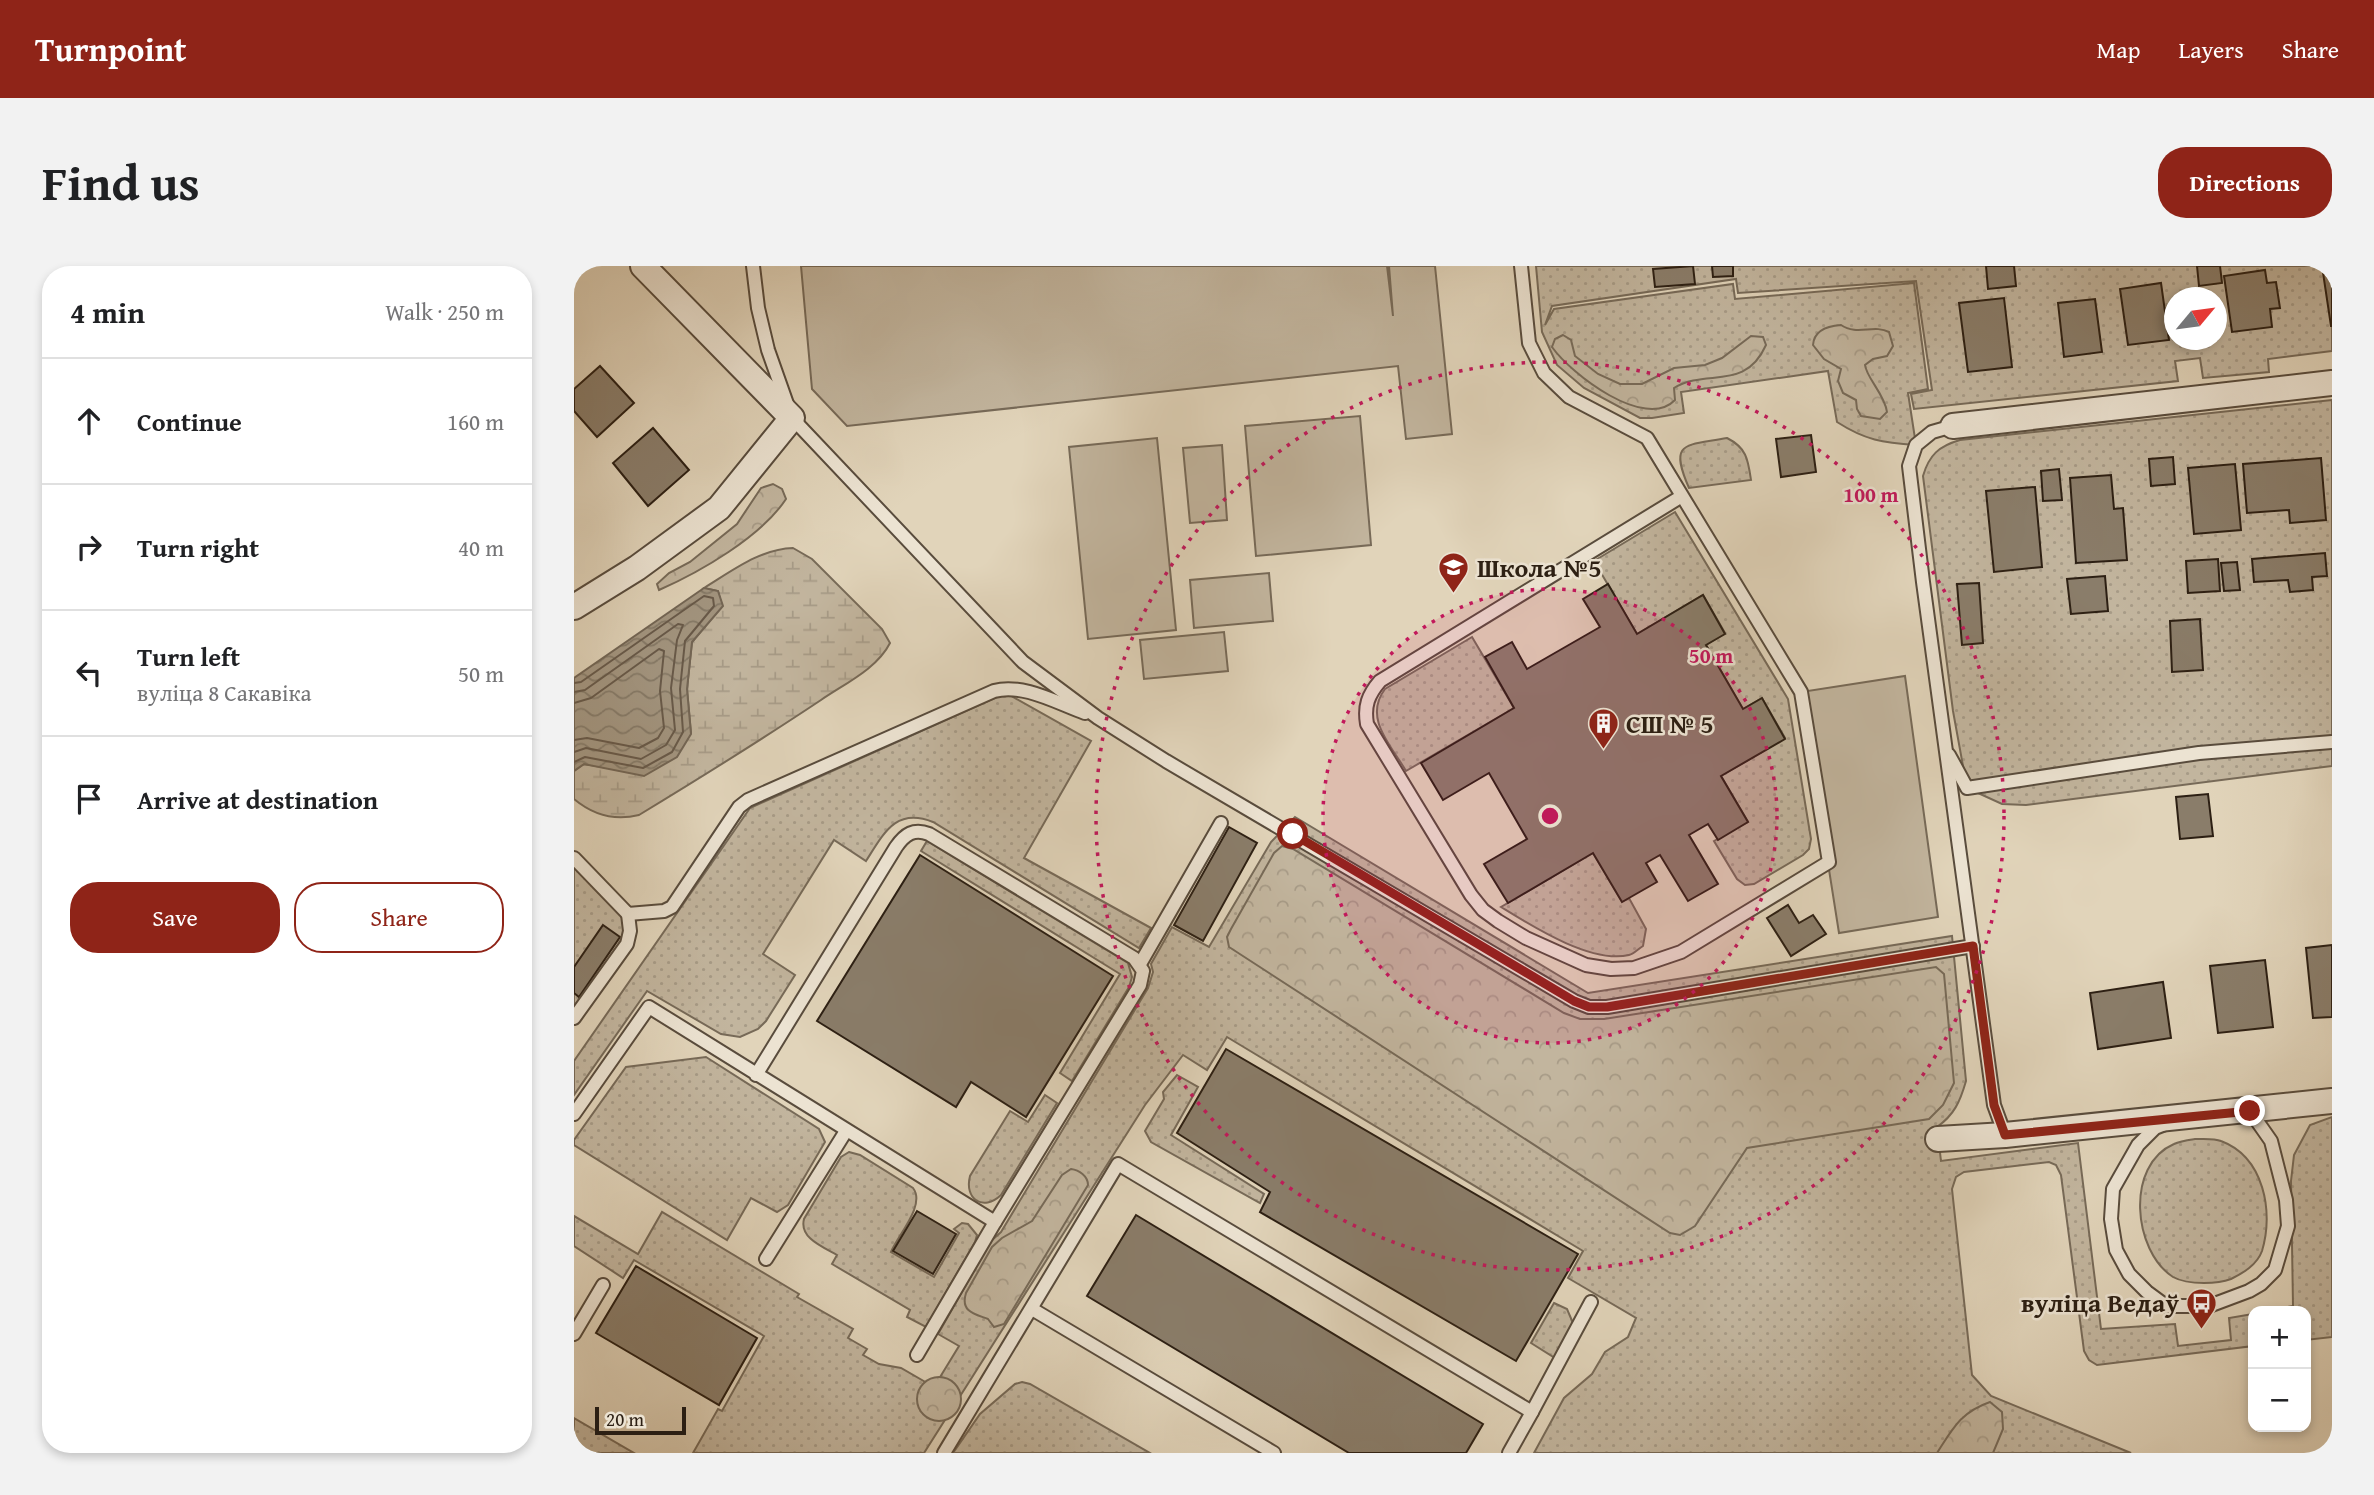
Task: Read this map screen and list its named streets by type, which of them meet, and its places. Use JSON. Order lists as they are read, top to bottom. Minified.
{"places":{"school or university":["Школа №5"],"building":["СШ № 5"],"bus stop":["вуліца Ведаў"]},"scale_bar":"20 m","north":"top right","page":{"header":"Turnpoint","nav":["Map","Layers","Share"],"title":"Find us","buttons":["Directions",["Save","Share"]],"heading":["4 min","Walk · 250 m"],"list":[["Continue","160 m"],["Turn right","40 m"],["Turn left","вуліца 8 Сакавіка","50 m"],"Arrive at destination"],"map_buttons":["+","−"],"scale":"20 m"},"rings":["100 m","50 m"]}
